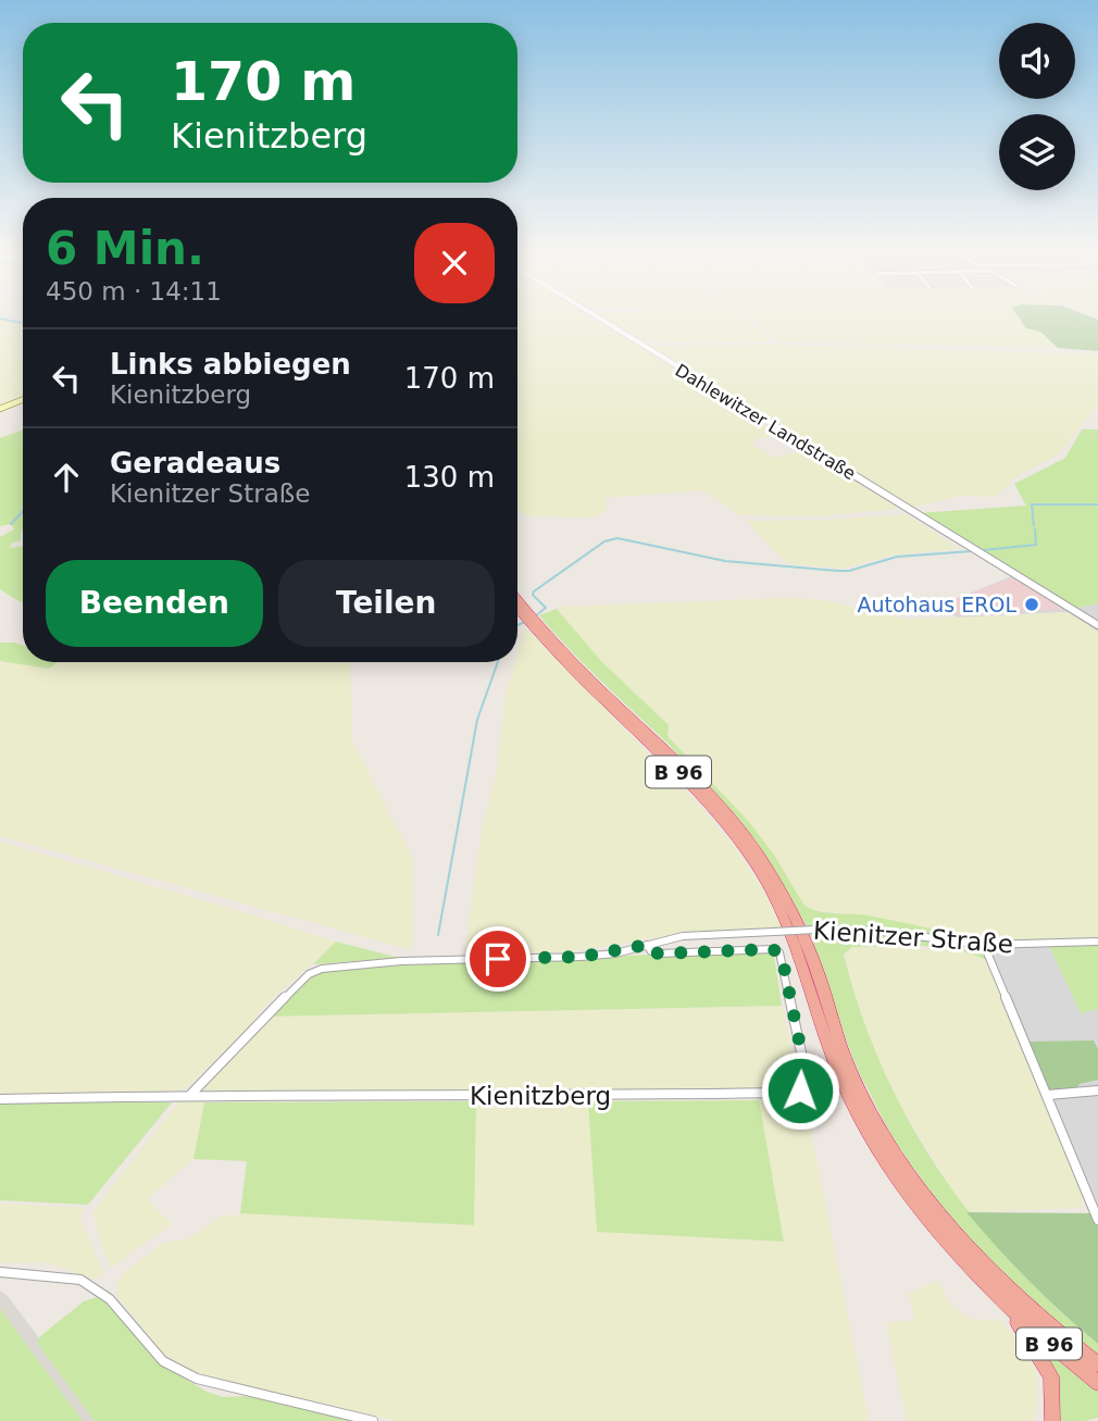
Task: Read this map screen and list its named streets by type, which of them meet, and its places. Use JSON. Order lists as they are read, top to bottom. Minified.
{"streets":{"highway":["B 96"],"street":["Dahlewitzer Landstraße","Kienitzer Straße","Kienitzberg"]},"crossings":[["Kienitzer Straße","Kienitzberg"]],"places":["Autohaus EROL"],"page":{"turn":["170 m","Kienitzberg"],"heading":["6 Min.","450 m · 14:11"],"list":[{"name":"Links abbiegen","note":"Kienitzberg","value":"170 m"},{"name":"Geradeaus","note":"Kienitzer Straße","value":"130 m"}],"buttons":["Beenden","Teilen"]}}
